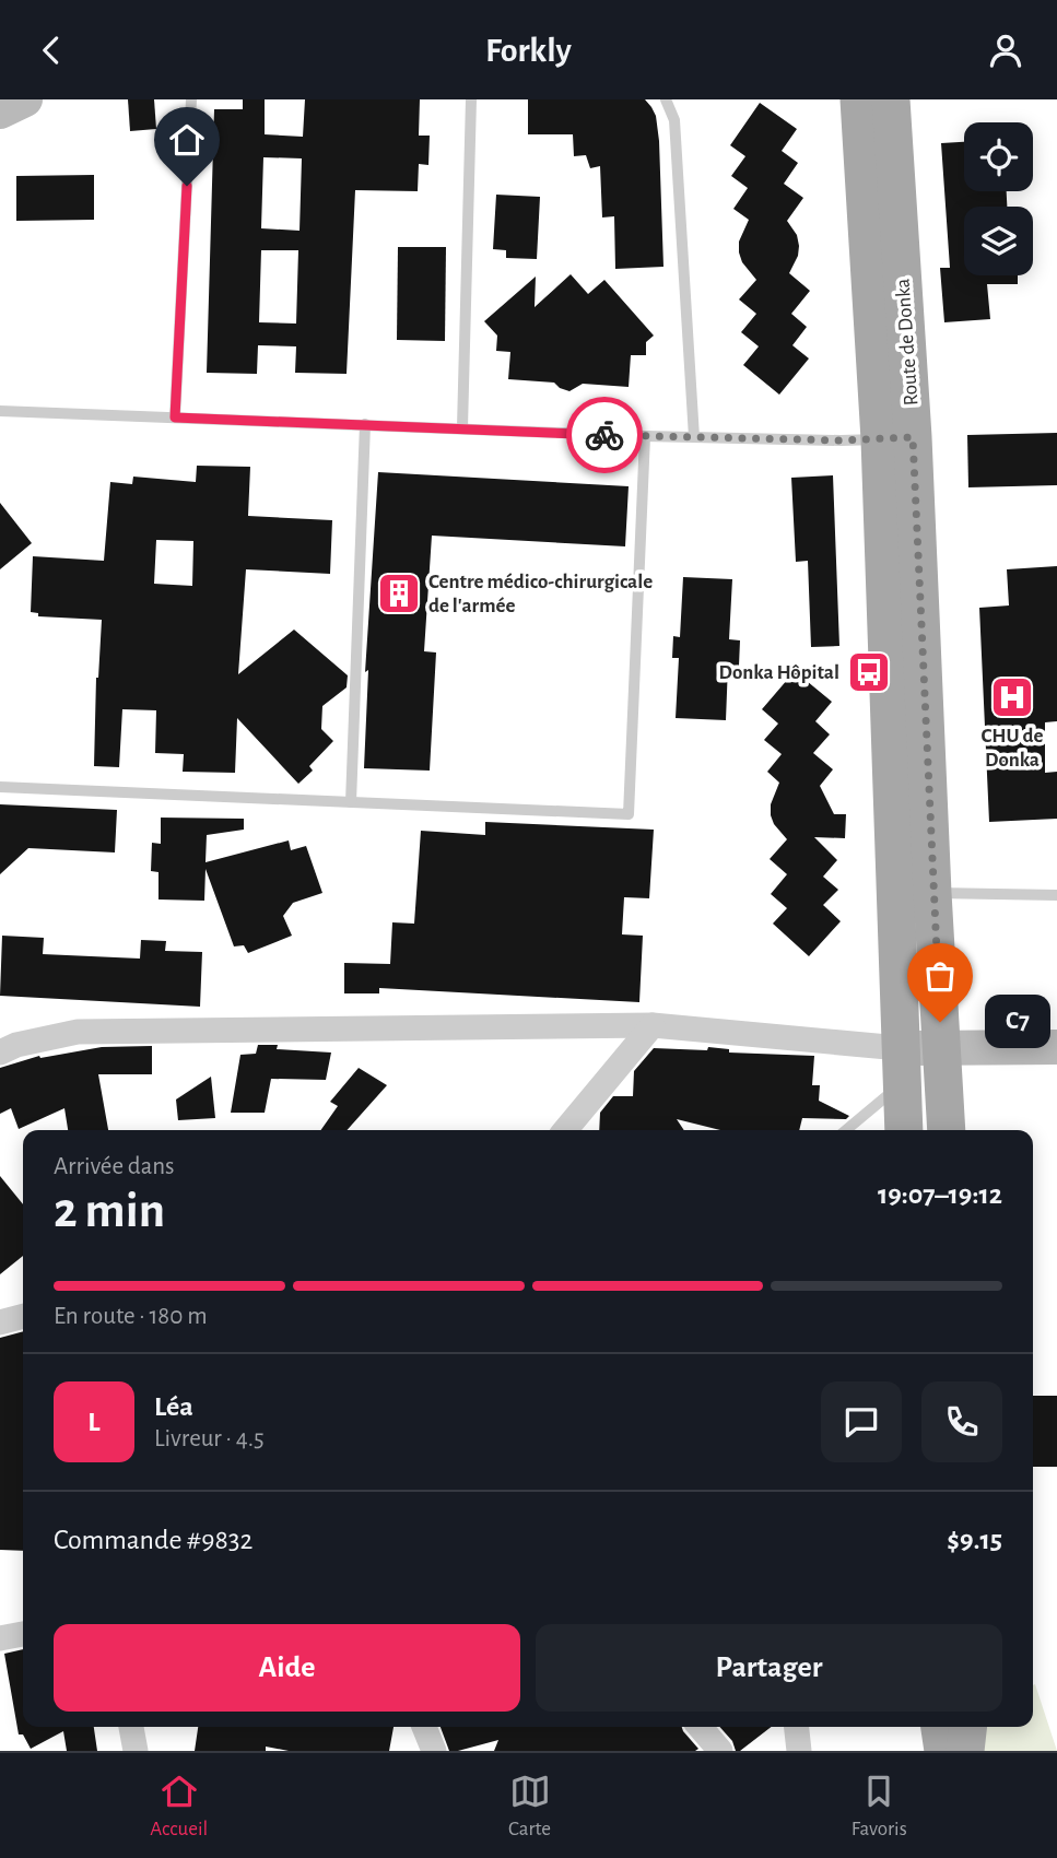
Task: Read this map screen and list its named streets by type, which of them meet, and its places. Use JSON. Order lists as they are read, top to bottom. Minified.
{"streets":{"main road":["Route de Donka"]},"places":{"building":["Centre médico-chirurgicale de l'armée"],"bus stop":["Donka Hôpital"],"hospital":["CHU de Donka"],"other":["C7"]},"page":{"header":"Forkly","bubble":"C7","heading":["2 min","Arrivée dans","19:07–19:12"],"panel":["Léa","Livreur · 4.5","Commande #9832","$9.15"],"bar":"En route · 180 m","round":"L","buttons":["Aide","Partager"],"tabs":["Accueil","Carte","Favoris"]}}
